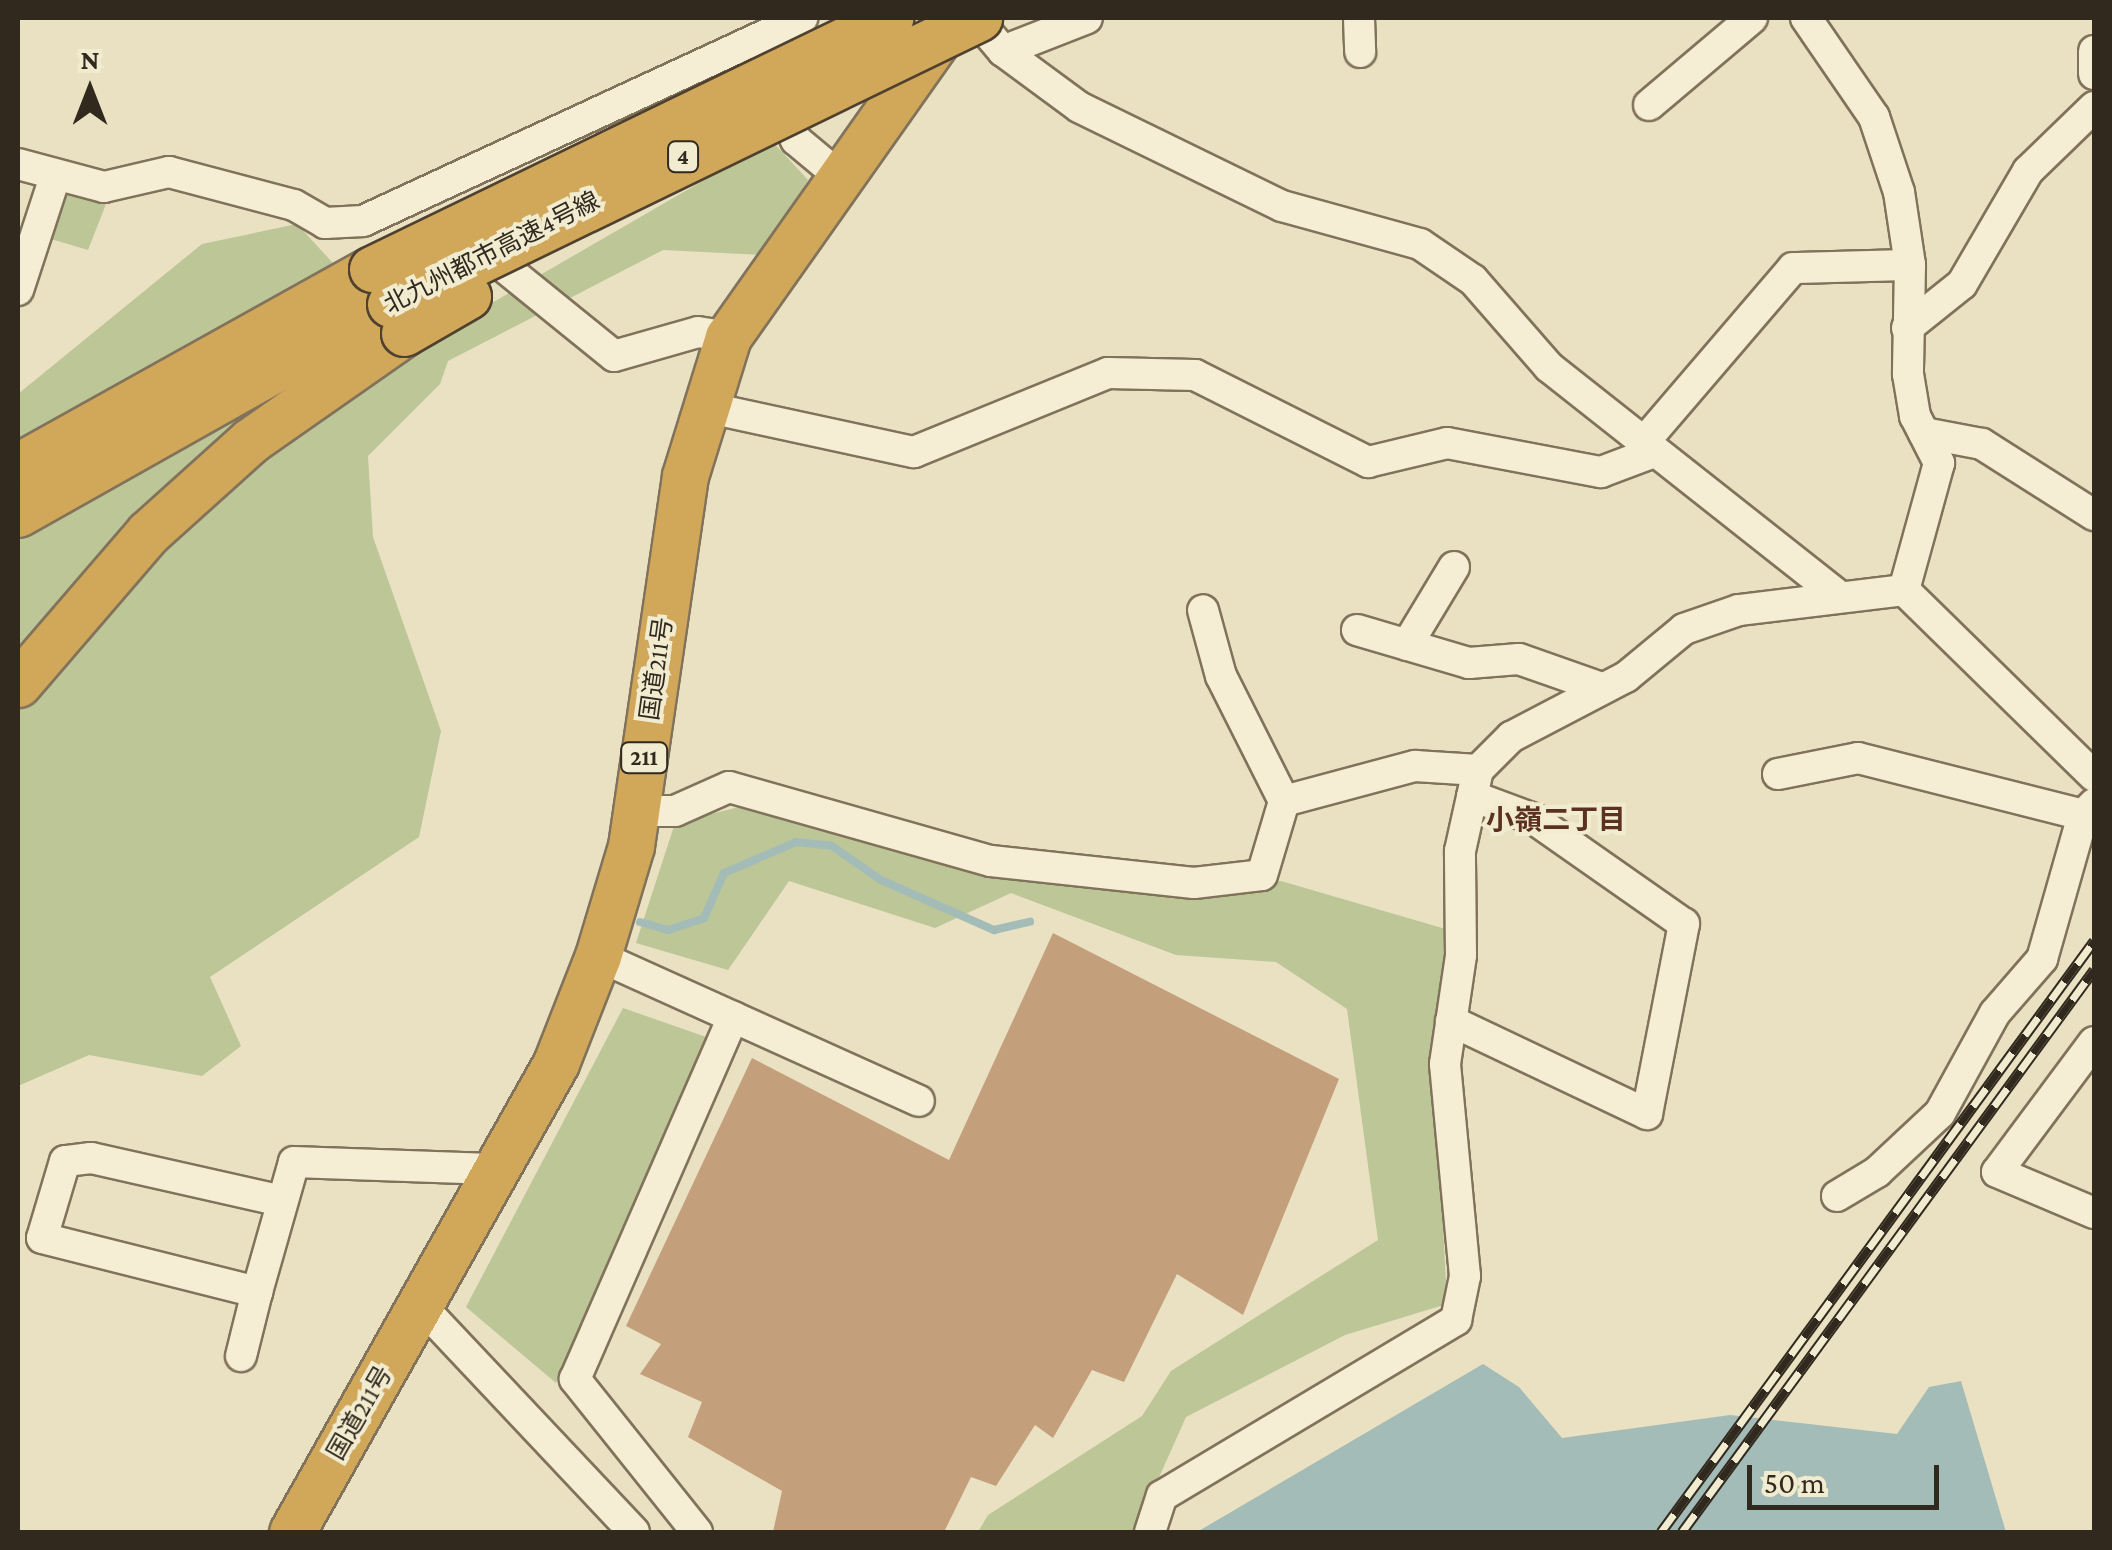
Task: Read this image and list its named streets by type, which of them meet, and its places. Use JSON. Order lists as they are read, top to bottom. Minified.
{"streets":{"highway":["4","北九州都市高速4号線","国道211号","211"]},"districts":["小嶺二丁目"],"scale_bar":"50 m","north":"top"}
